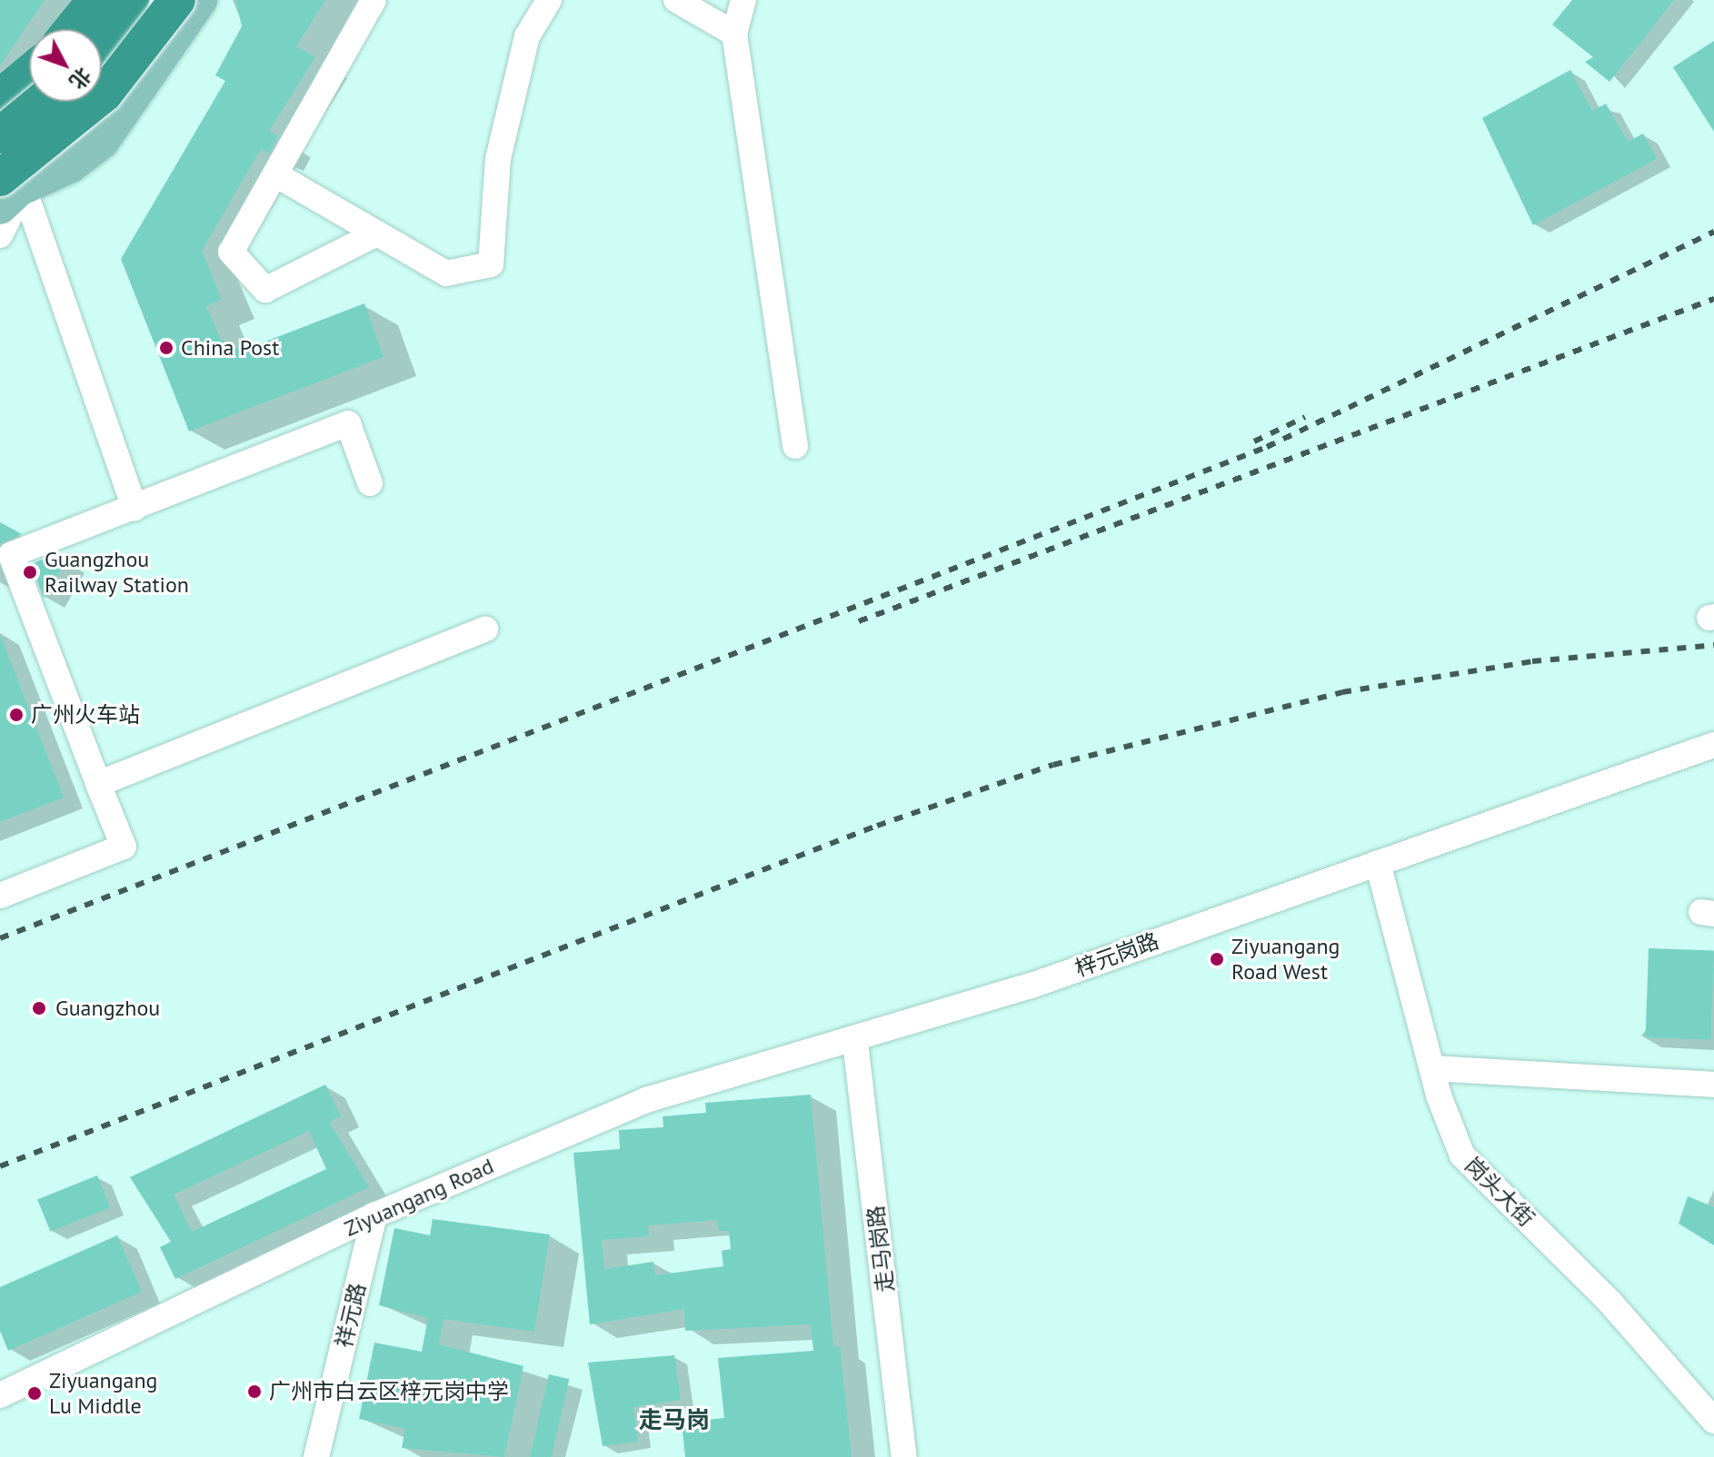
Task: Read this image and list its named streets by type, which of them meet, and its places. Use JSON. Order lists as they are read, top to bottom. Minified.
{"streets":{"street":["梓元岗路","岗头大街","Ziyuangang Road","走马岗路","祥元路"]},"crossings":[["梓元岗路","岗头大街"],["梓元岗路","Ziyuangang Road"],["梓元岗路","走马岗路"],["Ziyuangang Road","走马岗路"],["Ziyuangang Road","祥元路"]],"districts":["走马岗"],"places":["China Post","Guangzhou Railway Station","广州火车站","Ziyuangang Road West","Guangzhou","广州市白云区梓元岗中学","Ziyuangang Lu Middle"],"north":"bottom right"}
